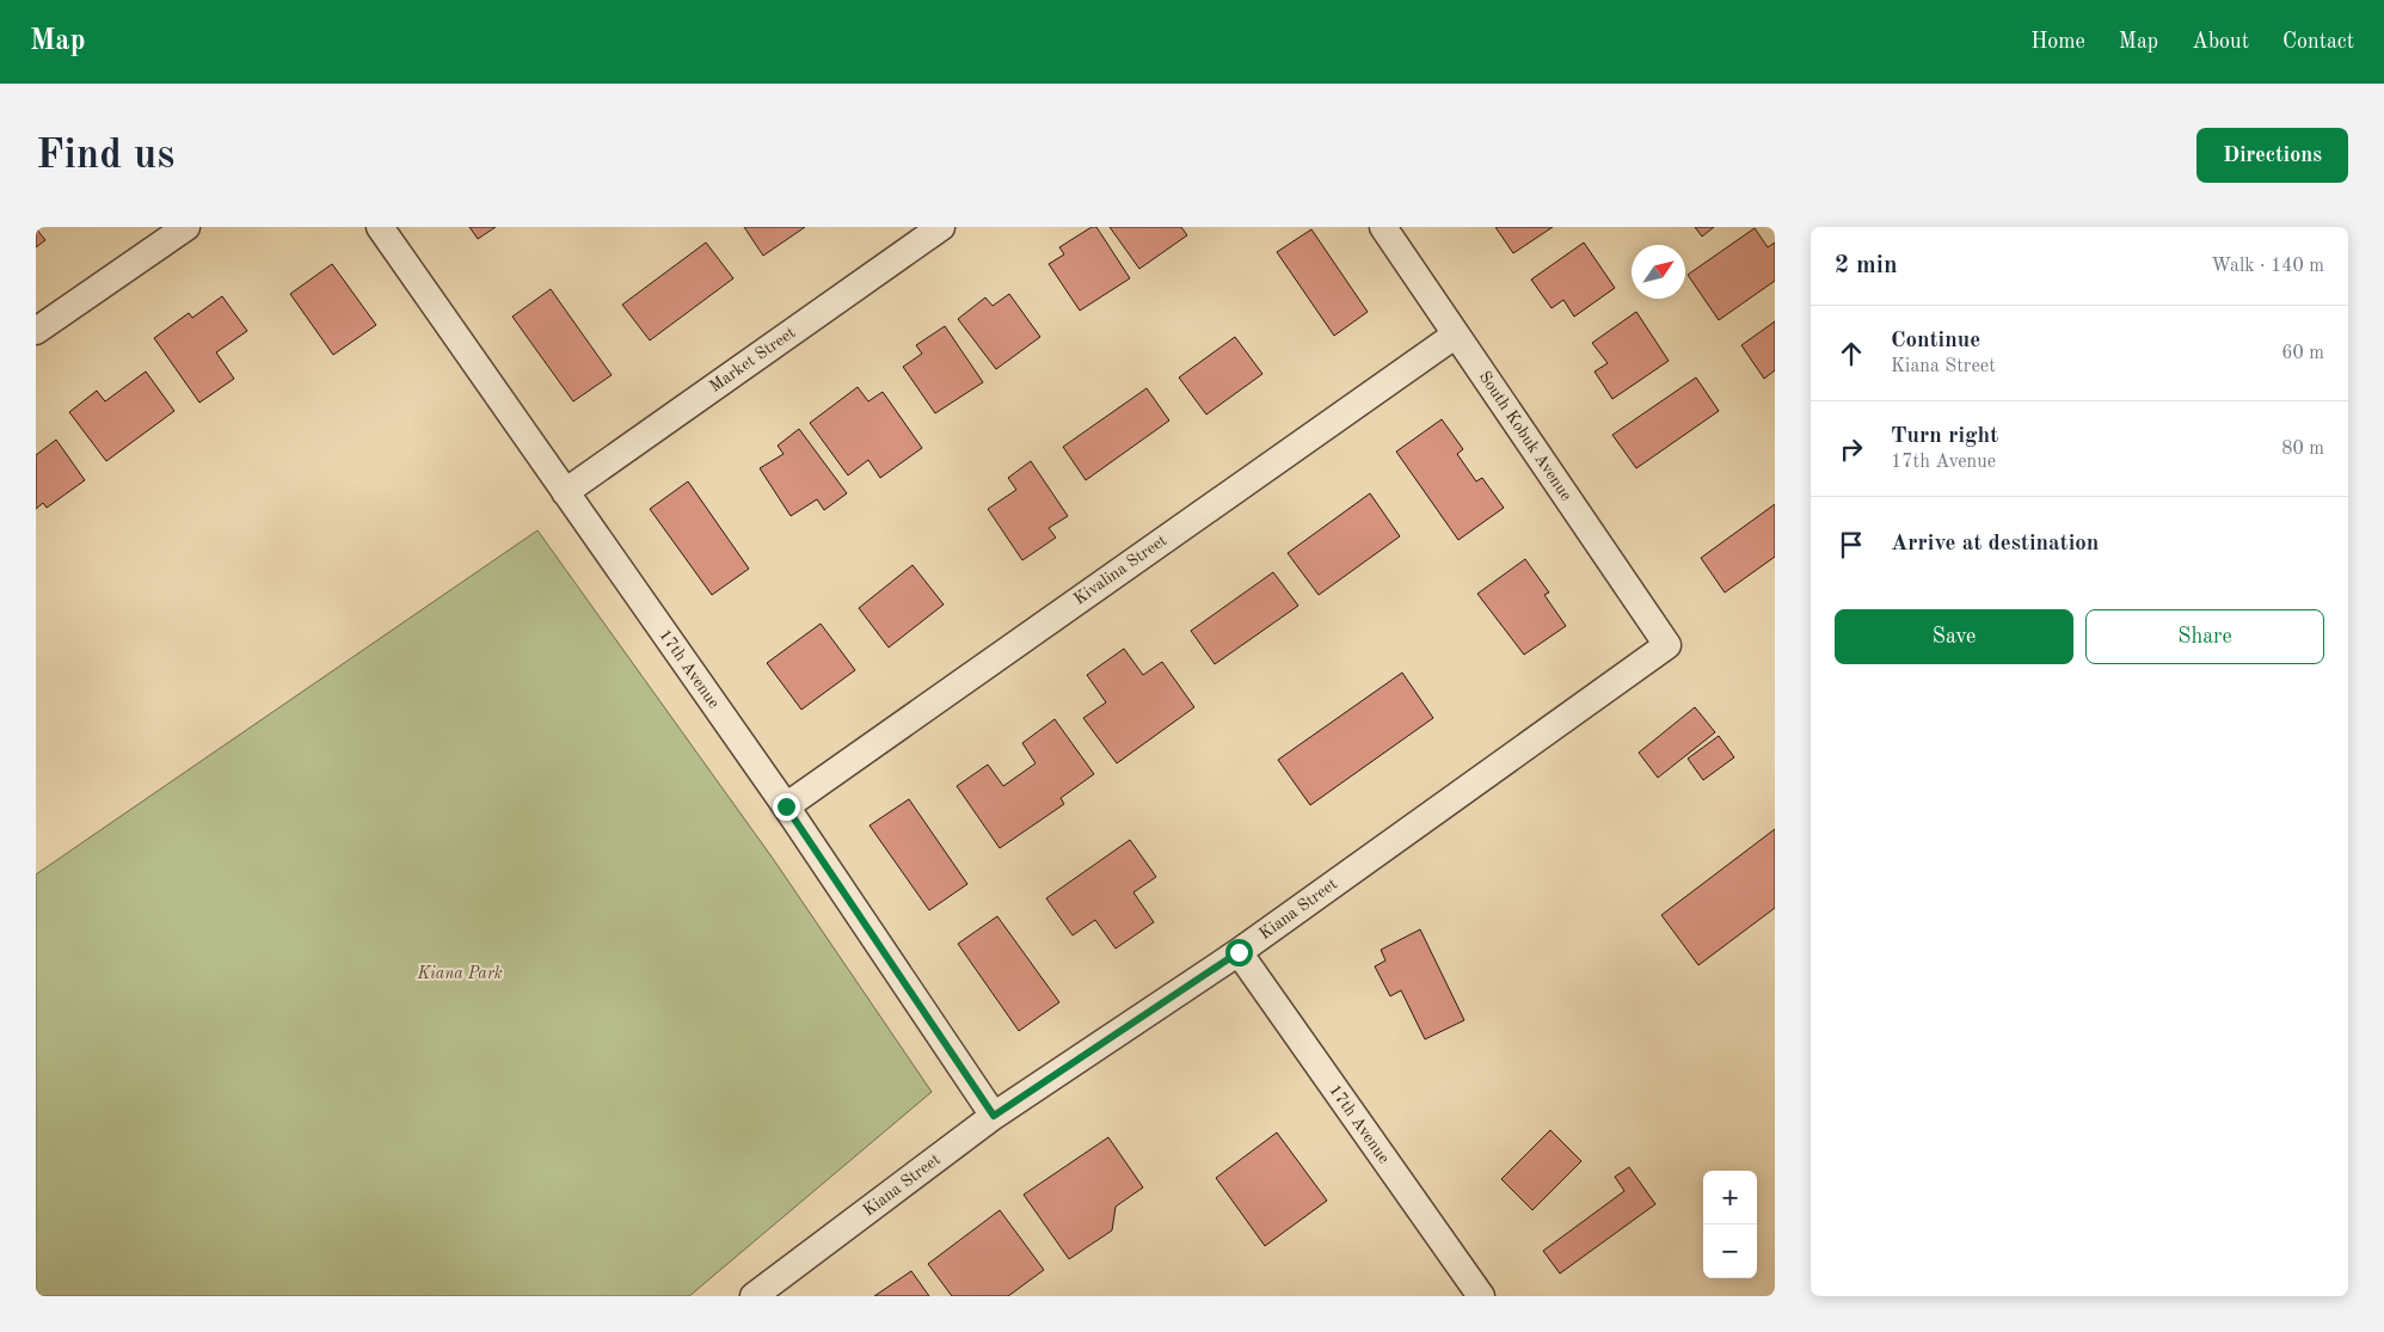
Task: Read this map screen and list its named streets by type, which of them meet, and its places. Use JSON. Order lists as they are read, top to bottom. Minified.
{"streets":{"street":["Market Street","South Kobuk Avenue","Kivalina Street","17th Avenue","Kiana Street"]},"crossings":[["Market Street","17th Avenue"],["South Kobuk Avenue","Kivalina Street"],["South Kobuk Avenue","Kiana Street"],["Kivalina Street","17th Avenue"],["17th Avenue","Kiana Street"]],"parks":["Kiana Park"],"north":"top right","page":{"header":"Map","nav":["Home","Map","About","Contact"],"buttons":["Directions",["Save","Share"]],"title":"Find us","heading":["2 min","Walk · 140 m"],"list":[["Continue","Kiana Street","60 m"],["Turn right","17th Avenue","80 m"],"Arrive at destination"],"map_buttons":["+","−"]}}
